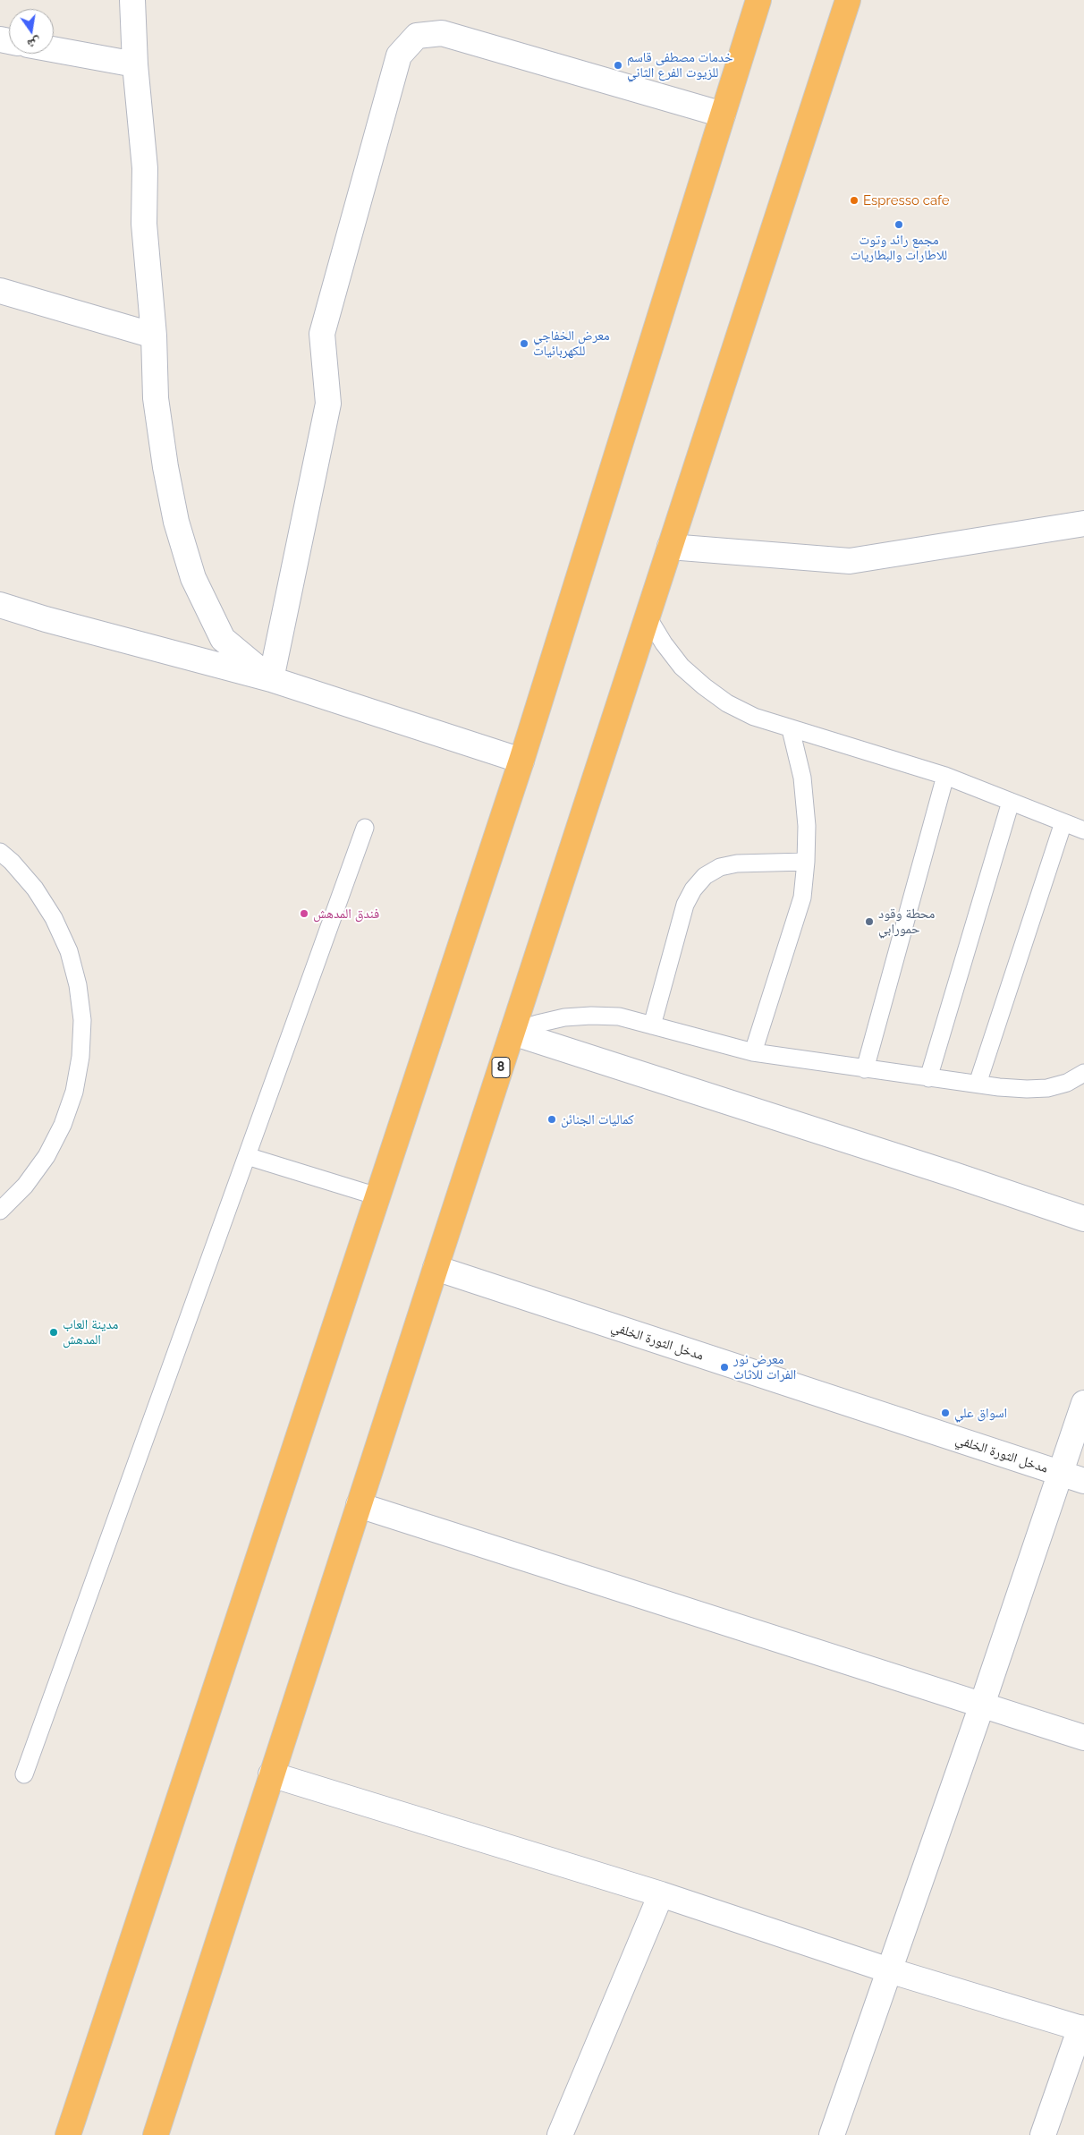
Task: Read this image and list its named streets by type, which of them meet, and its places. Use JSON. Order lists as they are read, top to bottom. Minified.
{"streets":{"highway":["8"],"street":["مدخل الثورة الخلفي"]},"crossings":[["8","مدخل الثورة الخلفي"]],"places":["خدمات مصطفى قاسم للزيوت الفرع الثاني","Espresso cafe","مجمع رائد وتوت للاطارات والبطاريات","معرض الخفاجي للكهربائيات","فندق المدهش","محطة وقود حمورابي","كماليات الجنائن","مدينة العاب المدهش","معرض نور الفرات للاثاث","اسواق علي"],"north":"bottom"}
